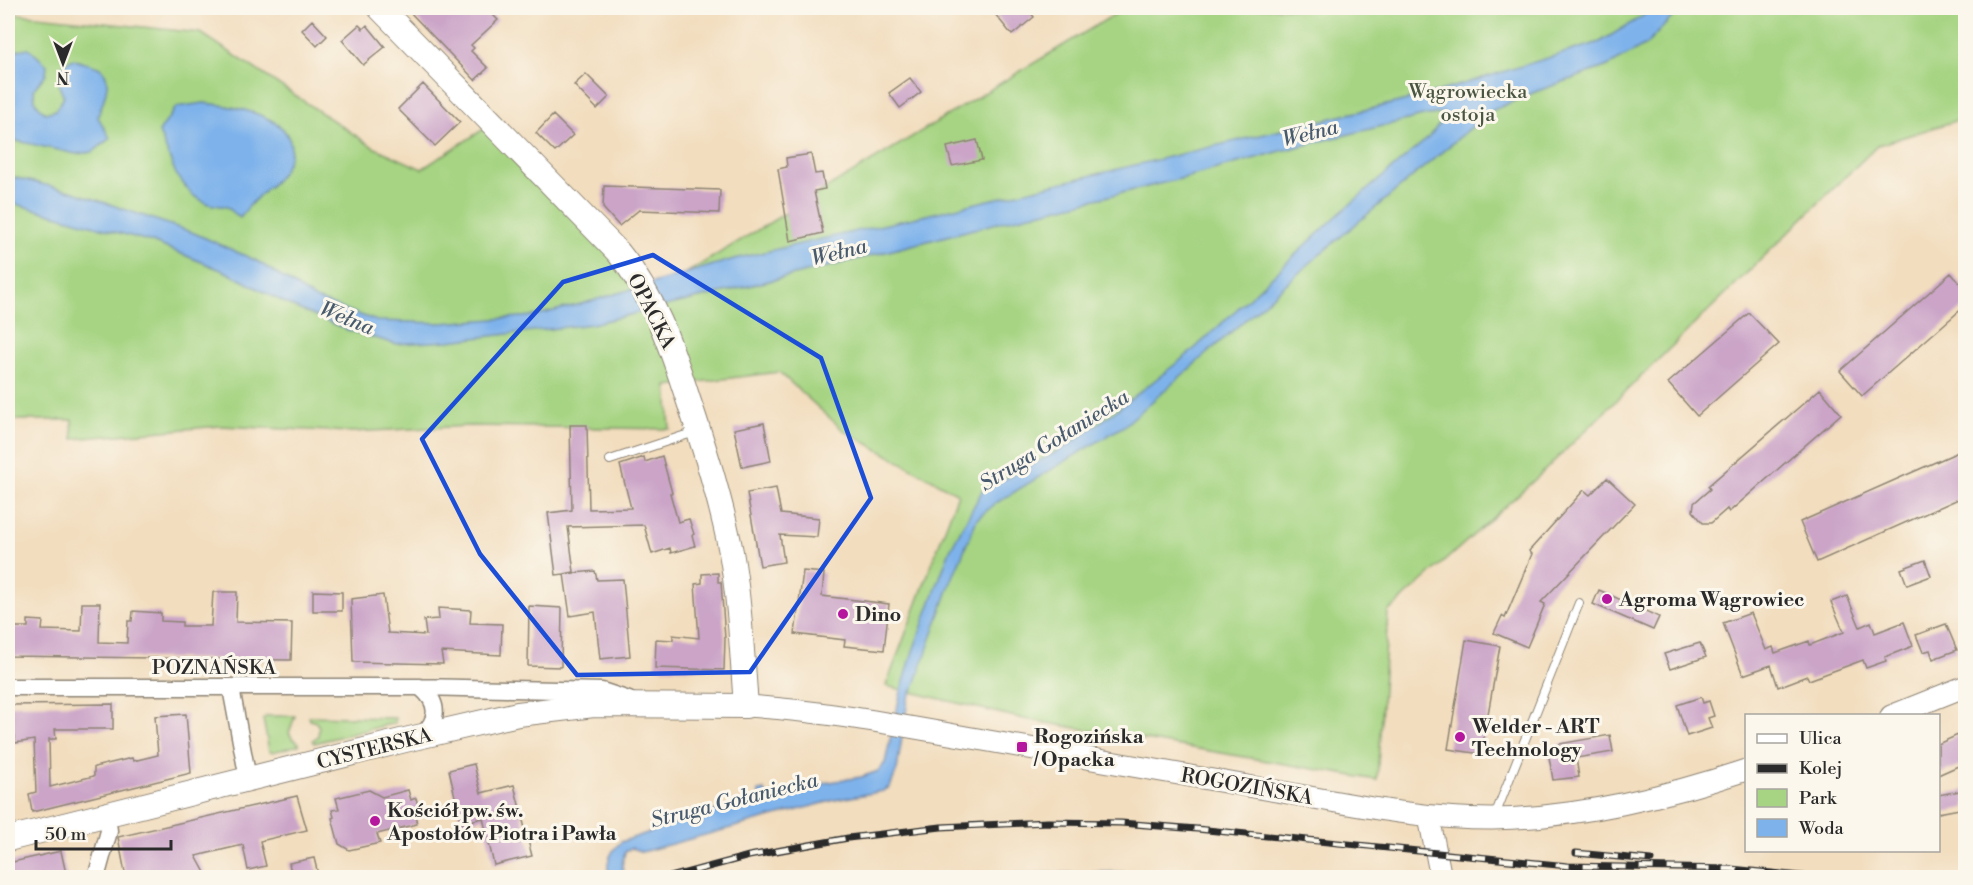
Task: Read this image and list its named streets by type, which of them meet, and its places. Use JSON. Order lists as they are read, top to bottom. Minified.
{"streets":{"main road":["OPACKA","CYSTERSKA"],"street":["POZNAŃSKA","ROGOZIŃSKA"]},"crossings":[["OPACKA","CYSTERSKA"],["OPACKA","ROGOZIŃSKA"],["POZNAŃSKA","CYSTERSKA"],["CYSTERSKA","ROGOZIŃSKA"]],"water":["Wełna","Struga Gołaniecka"],"parks":["Wągrowiecka ostoja"],"places":{"other":["Agroma Wągrowiec","Dino","Welder - ART Technology","Kościół pw. św. Apostołów Piotra i Pawła"],"transit":["Rogozińska / Opacka"]},"legend":["Ulica","Kolej","Park","Woda"],"scale_bar":"50 m","north":"bottom"}
